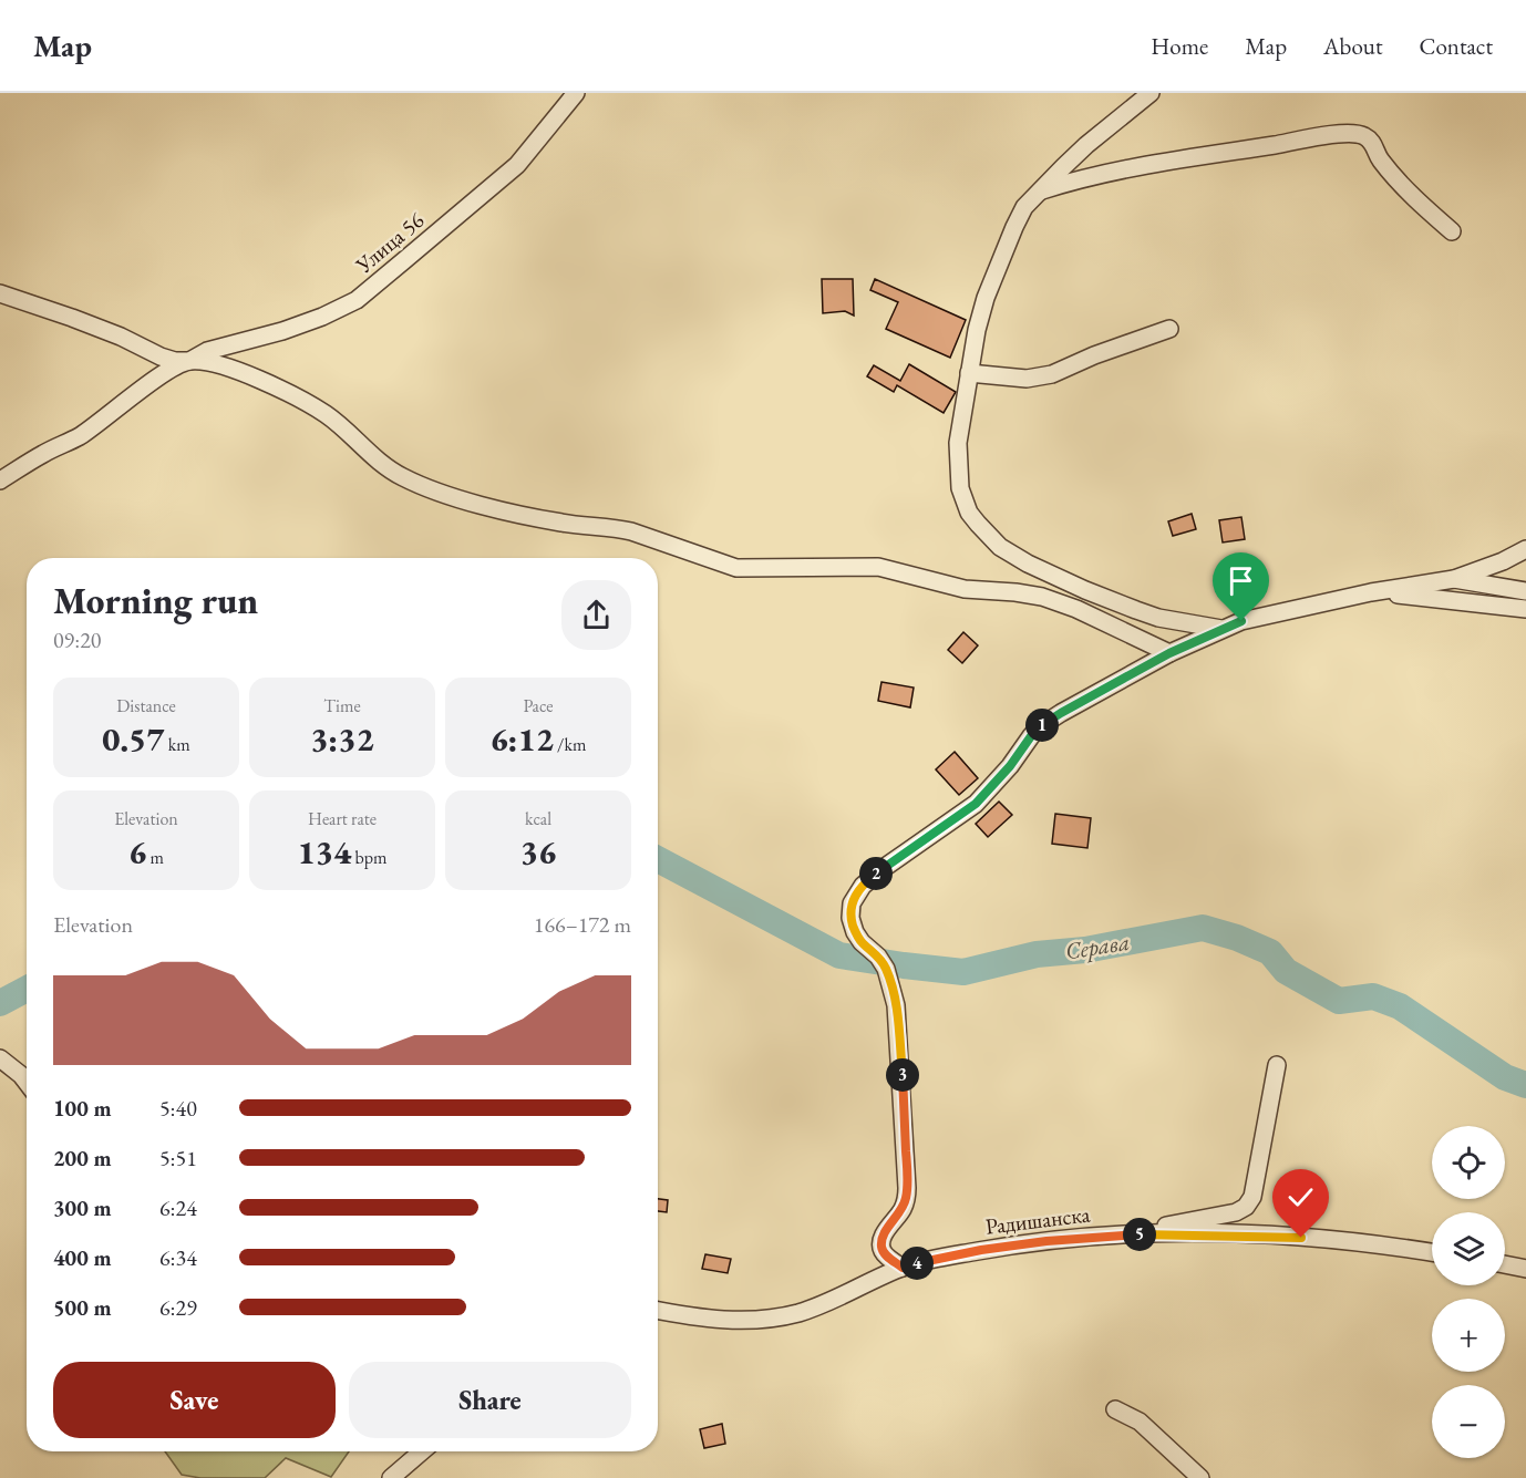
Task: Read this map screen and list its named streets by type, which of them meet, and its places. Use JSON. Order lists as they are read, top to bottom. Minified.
{"streets":{"street":["Улица 56","Радишанска"]},"water":["Серава"],"page":{"header":"Map","nav":["Home","Map","About","Contact"],"heading":["Morning run","09:20"],"stats":[["Distance","0.57 km"],["Time","3:32"],["Pace","6:12 /km"],["Elevation","6 m"],["Heart rate","134 bpm"],["kcal","36"]],"pins":["1","2","3","5","4"],"chart":["Elevation","166–172 m"],"list":[{"name":"100 m","note":"5:40"},{"name":"200 m","note":"5:51"},{"name":"300 m","note":"6:24"},{"name":"400 m","note":"6:34"},{"name":"500 m","note":"6:29"}],"map_buttons":["+","−"],"buttons":["Save","Share"]}}
